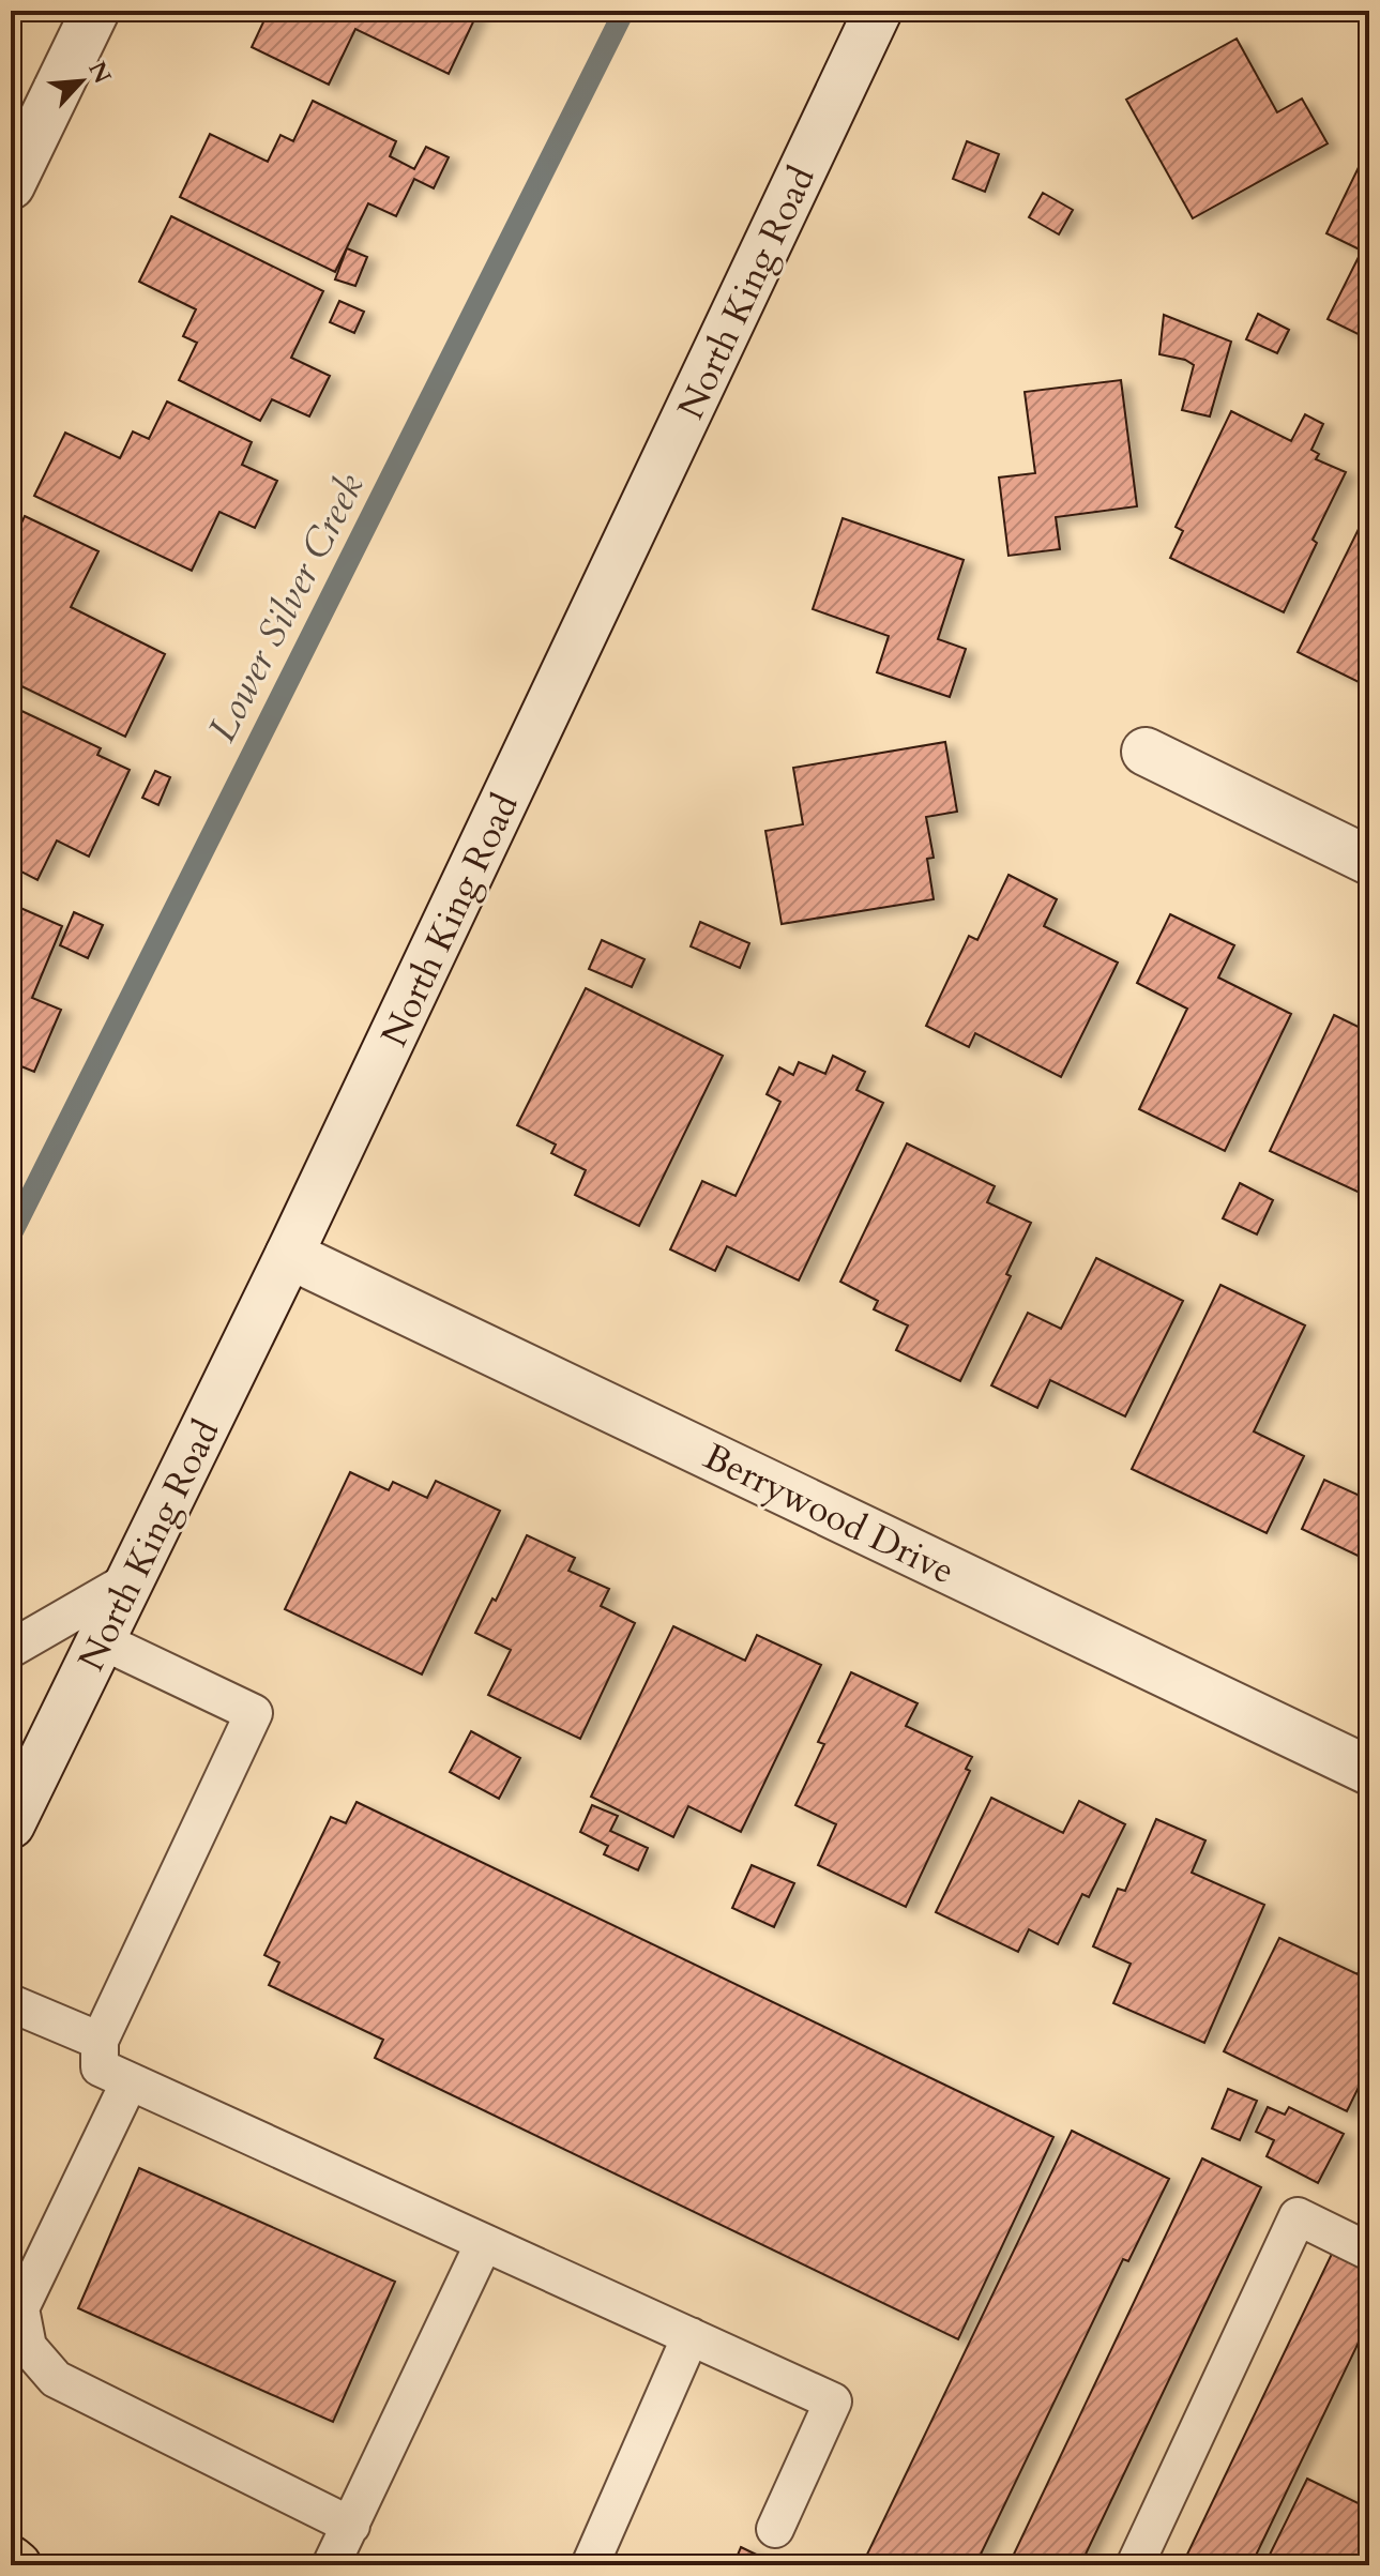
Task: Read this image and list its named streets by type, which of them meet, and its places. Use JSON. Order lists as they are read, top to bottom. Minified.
{"streets":{"main road":["North King Road","Berrywood Drive"]},"crossings":[["North King Road","Berrywood Drive"]],"water":["Lower Silver Creek"],"north":"top right"}
